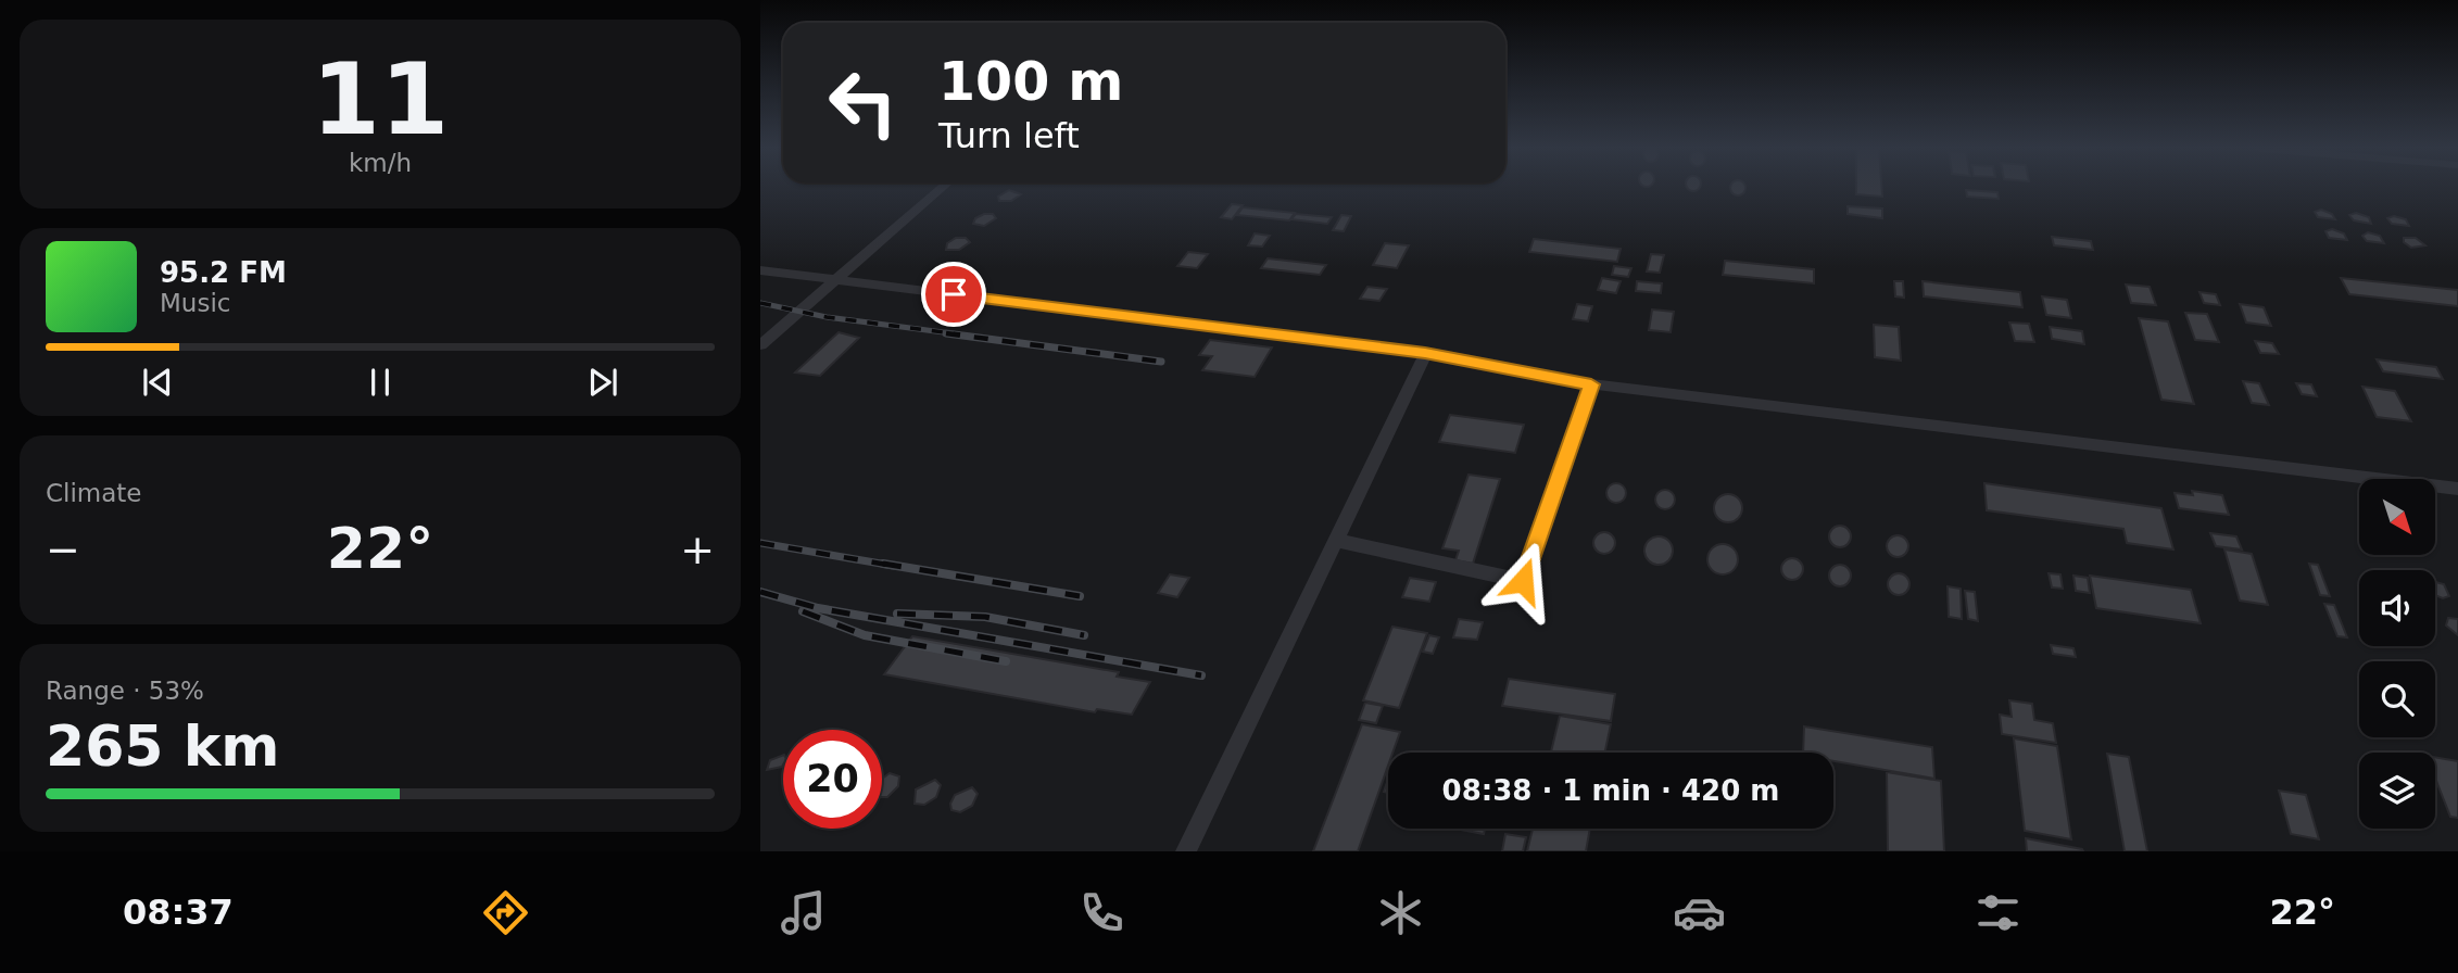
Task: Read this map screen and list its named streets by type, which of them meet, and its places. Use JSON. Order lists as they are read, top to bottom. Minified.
{"north":"bottom right","page":{"tile":[["11","km/h"],"Climate",["Range · 53%","265 km"]],"turn":["100 m","Turn left"],"song":["95.2 FM","Music"],"heat":["−","22°","+"],"limit":"20","trip":"08:38 · 1 min · 420 m","tabs":["08:37","22°"]}}
